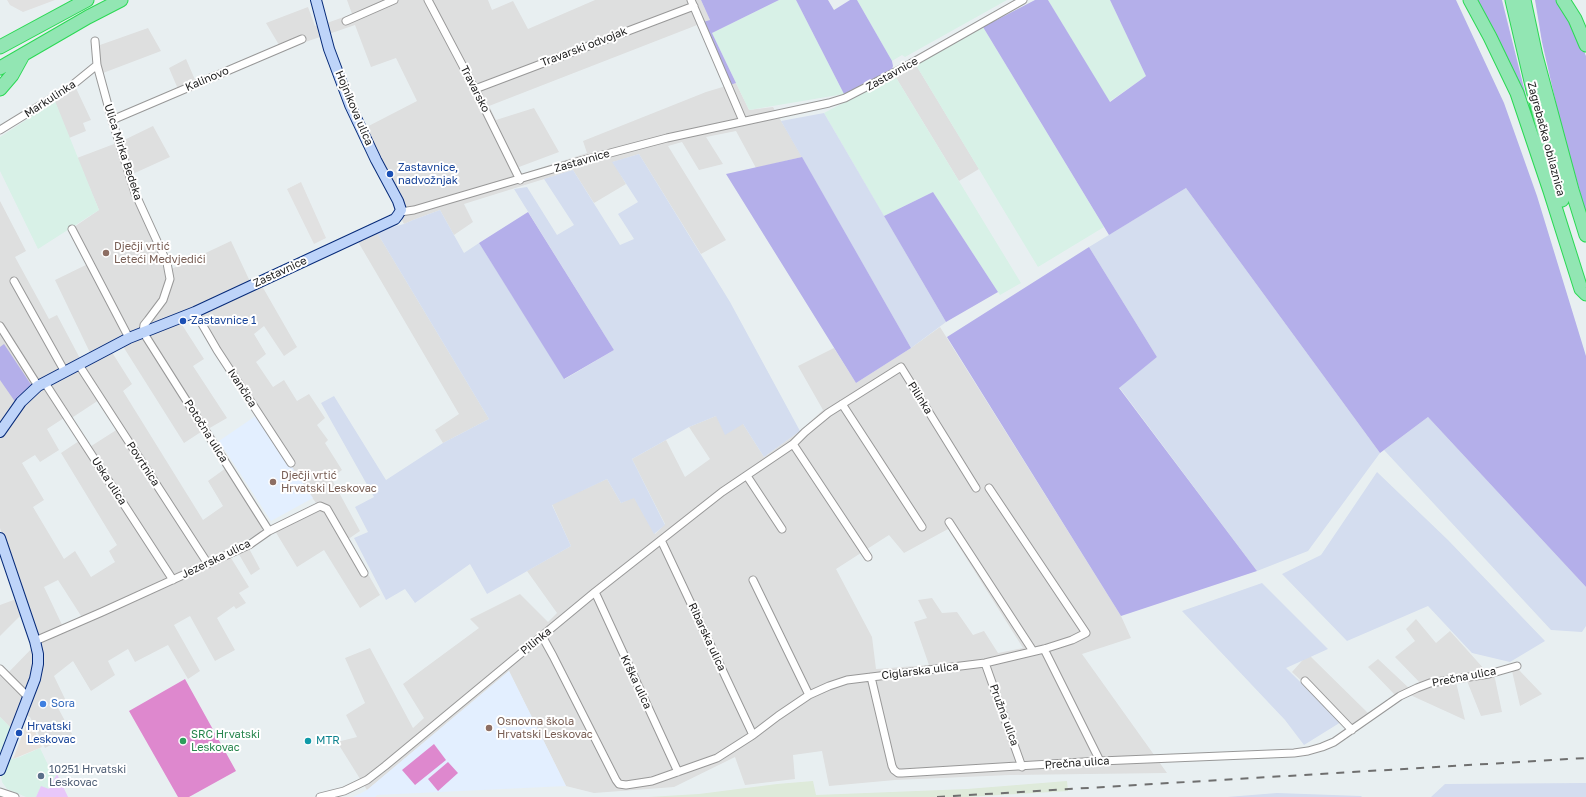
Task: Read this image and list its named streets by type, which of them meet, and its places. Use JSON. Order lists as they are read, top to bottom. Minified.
{"streets":{"highway":["Zagrebačka obilaznica"],"main road":["Zastavnice","Hojnikova ulica"],"street":["Travarski odvojak","Kalinovo","Travarsko","Markulinka","Ulica Mirka Bedeka","Ivančica","Pilinka","Potočna ulica","Povrtnica","Uska ulica","Jezerska ulica","Ribarska ulica","Ciglarska ulica","Prečna ulica","Krška ulica","Pružna ulica"]},"crossings":[["Travarski odvojak","Zastavnice"],["Travarski odvojak","Travarsko"],["Zastavnice","Travarsko"],["Zastavnice","Hojnikova ulica"],["Zastavnice","Ulica Mirka Bedeka"],["Zastavnice","Ivančica"],["Zastavnice","Potočna ulica"],["Kalinovo","Ulica Mirka Bedeka"],["Markulinka","Ulica Mirka Bedeka"],["Ulica Mirka Bedeka","Potočna ulica"],["Pilinka","Ribarska ulica"],["Pilinka","Ciglarska ulica"],["Pilinka","Krška ulica"],["Potočna ulica","Jezerska ulica"],["Povrtnica","Jezerska ulica"],["Uska ulica","Jezerska ulica"],["Ribarska ulica","Ciglarska ulica"],["Ciglarska ulica","Prečna ulica"],["Ciglarska ulica","Krška ulica"],["Ciglarska ulica","Pružna ulica"],["Prečna ulica","Pružna ulica"]],"places":["Zastavnice, nadvožnjak","Dječji vrtić Leteći Medvjedići","Zastavnice 1","Dječji vrtić Hrvatski Leskovac","Sora","Osnovna škola Hrvatski Leskovac","Hrvatski Leskovac","SRC Hrvatski Leskovac","MTR","10251 Hrvatski Leskovac"]}
